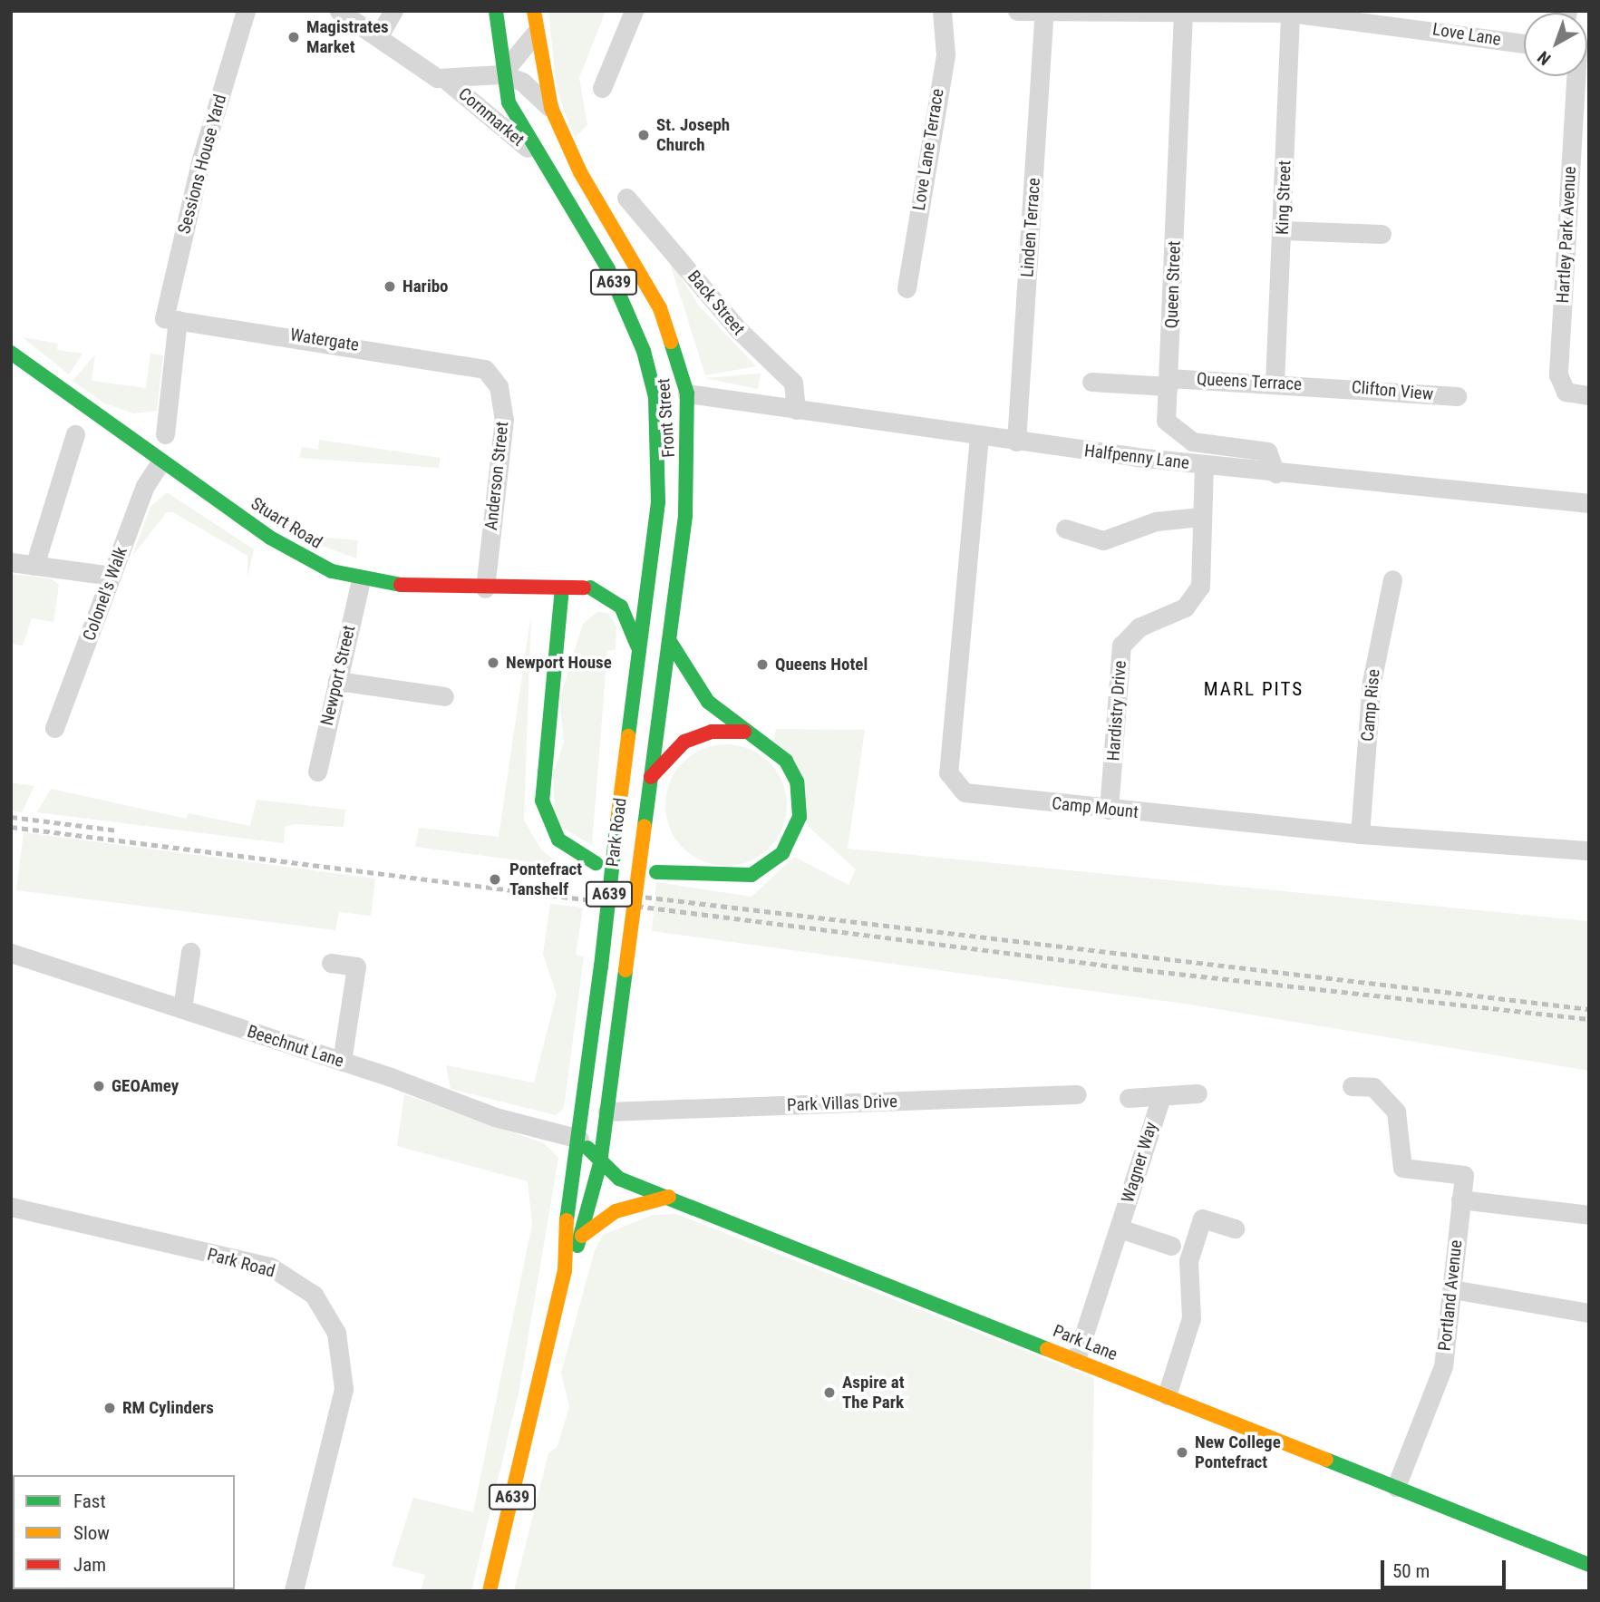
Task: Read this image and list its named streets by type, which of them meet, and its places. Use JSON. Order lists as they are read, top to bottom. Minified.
{"streets":{"main road":["A639","Front Street","Stuart Road","Park Road","Park Lane"],"street":["Love Lane","Cornmarket","Love Lane Terrace","Sessions House Yard","King Street","Linden Terrace","Hartley Park Avenue","Queen Street","Back Street","Watergate","Queens Terrace","Clifton View","Halfpenny Lane","Anderson Street","Colonel's Walk","Newport Street","Camp Rise","Hardistry Drive","Camp Mount","Beechnut Lane","Park Villas Drive","Wagner Way","Portland Avenue"]},"crossings":[["Love Lane","King Street"],["Love Lane","Linden Terrace"],["Love Lane","Queen Street"],["Cornmarket","Front Street"],["Sessions House Yard","Watergate"],["King Street","Queens Terrace"],["Linden Terrace","Halfpenny Lane"],["Queen Street","Queens Terrace"],["Queen Street","Halfpenny Lane"],["Back Street","Halfpenny Lane"],["Watergate","Anderson Street"],["Queens Terrace","Clifton View"],["Front Street","Halfpenny Lane"],["Front Street","Park Road"],["Halfpenny Lane","Hardistry Drive"],["Halfpenny Lane","Camp Mount"],["Anderson Street","Stuart Road"],["Stuart Road","Colonel's Walk"],["Stuart Road","Newport Street"],["Camp Rise","Camp Mount"],["Hardistry Drive","Camp Mount"],["Park Road","Beechnut Lane"],["Park Road","Park Villas Drive"],["Park Road","Park Lane"],["Beechnut Lane","Park Lane"],["Wagner Way","Park Lane"],["Portland Avenue","Park Lane"]],"districts":["MARL PITS"],"places":["Magistrates Market","St. Joseph Church","Haribo","Newport House","Queens Hotel","Pontefract Tanshelf","GEOAmey","Aspire at The Park","RM Cylinders","New College Pontefract"],"legend":["Fast","Slow","Jam"],"scale_bar":"50 m","north":"bottom left"}
